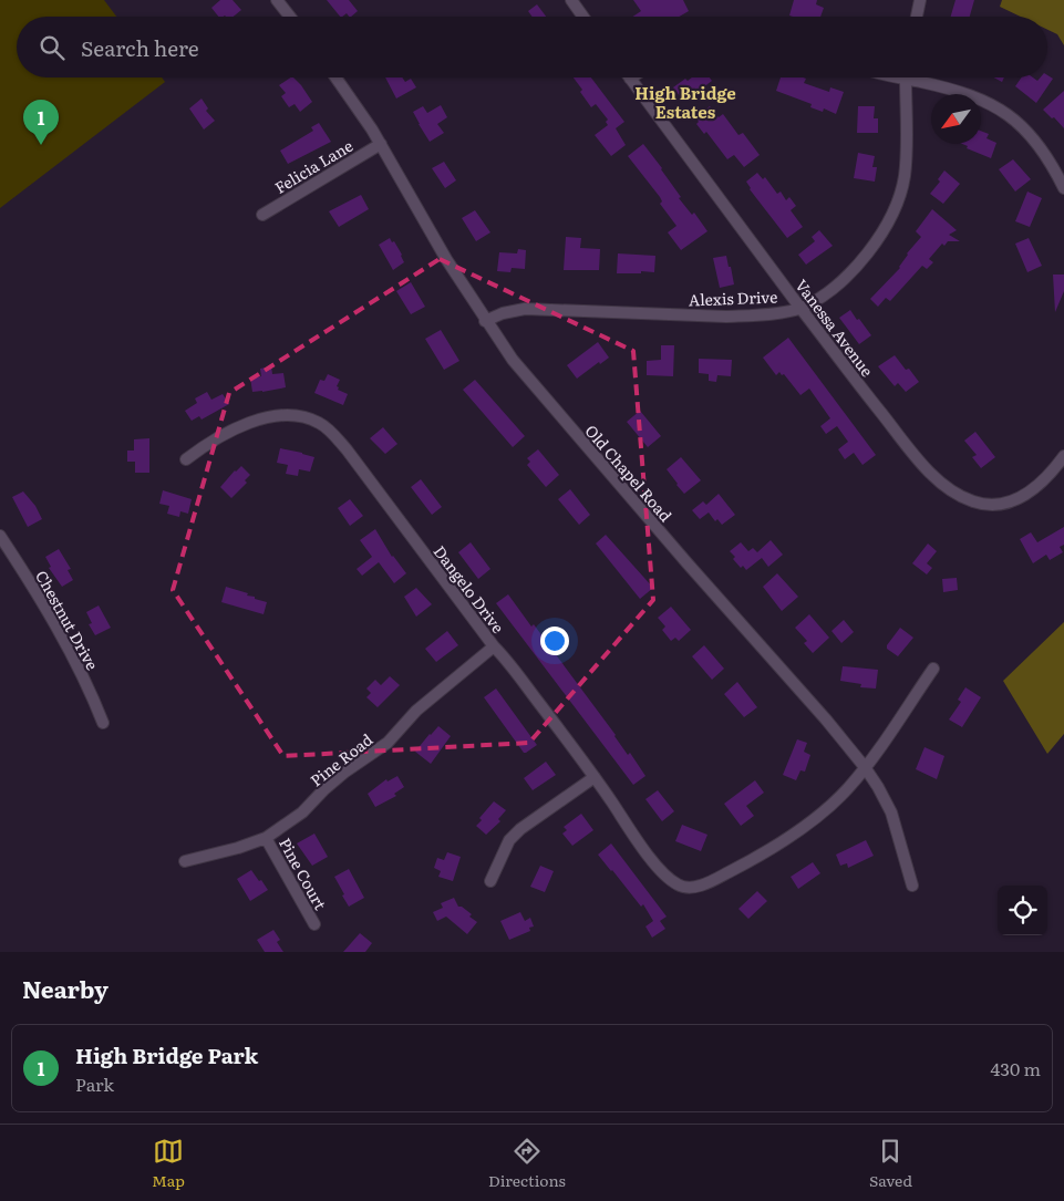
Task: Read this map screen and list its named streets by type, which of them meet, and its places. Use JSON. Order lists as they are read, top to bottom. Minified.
{"streets":{"street":["Felicia Lane","Alexis Drive","Vanessa Avenue","Old Chapel Road","Dangelo Drive","Chestnut Drive","Pine Road","Pine Court"]},"crossings":[["Felicia Lane","Old Chapel Road"],["Alexis Drive","Vanessa Avenue"],["Alexis Drive","Old Chapel Road"],["Old Chapel Road","Dangelo Drive"],["Dangelo Drive","Pine Road"],["Pine Road","Pine Court"]],"districts":["High Bridge Estates"],"north":"bottom left","page":{"search":"Search here","pins":"1","heading":"Nearby","list":[{"mark":"1","name":"High Bridge Park","note":"Park","value":"430 m"}],"nav":["Map","Directions","Saved"]}}
